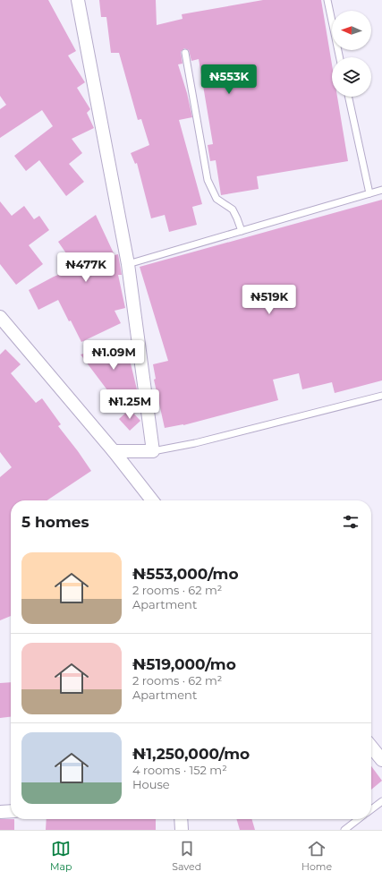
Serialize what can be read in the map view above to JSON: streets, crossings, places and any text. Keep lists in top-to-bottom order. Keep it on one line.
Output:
{"north":"left","page":{"price":["₦553K","₦477K","₦519K","₦1.09M","₦1.25M"],"heading":"5 homes","list":[{"name":"₦553,000/mo","note":"2 rooms · 62 m² · Apartment"},{"name":"₦519,000/mo","note":"2 rooms · 62 m² · Apartment"},{"name":"₦1,250,000/mo","note":"4 rooms · 152 m² · House"}],"tabs":["Map","Saved","Home"]}}
